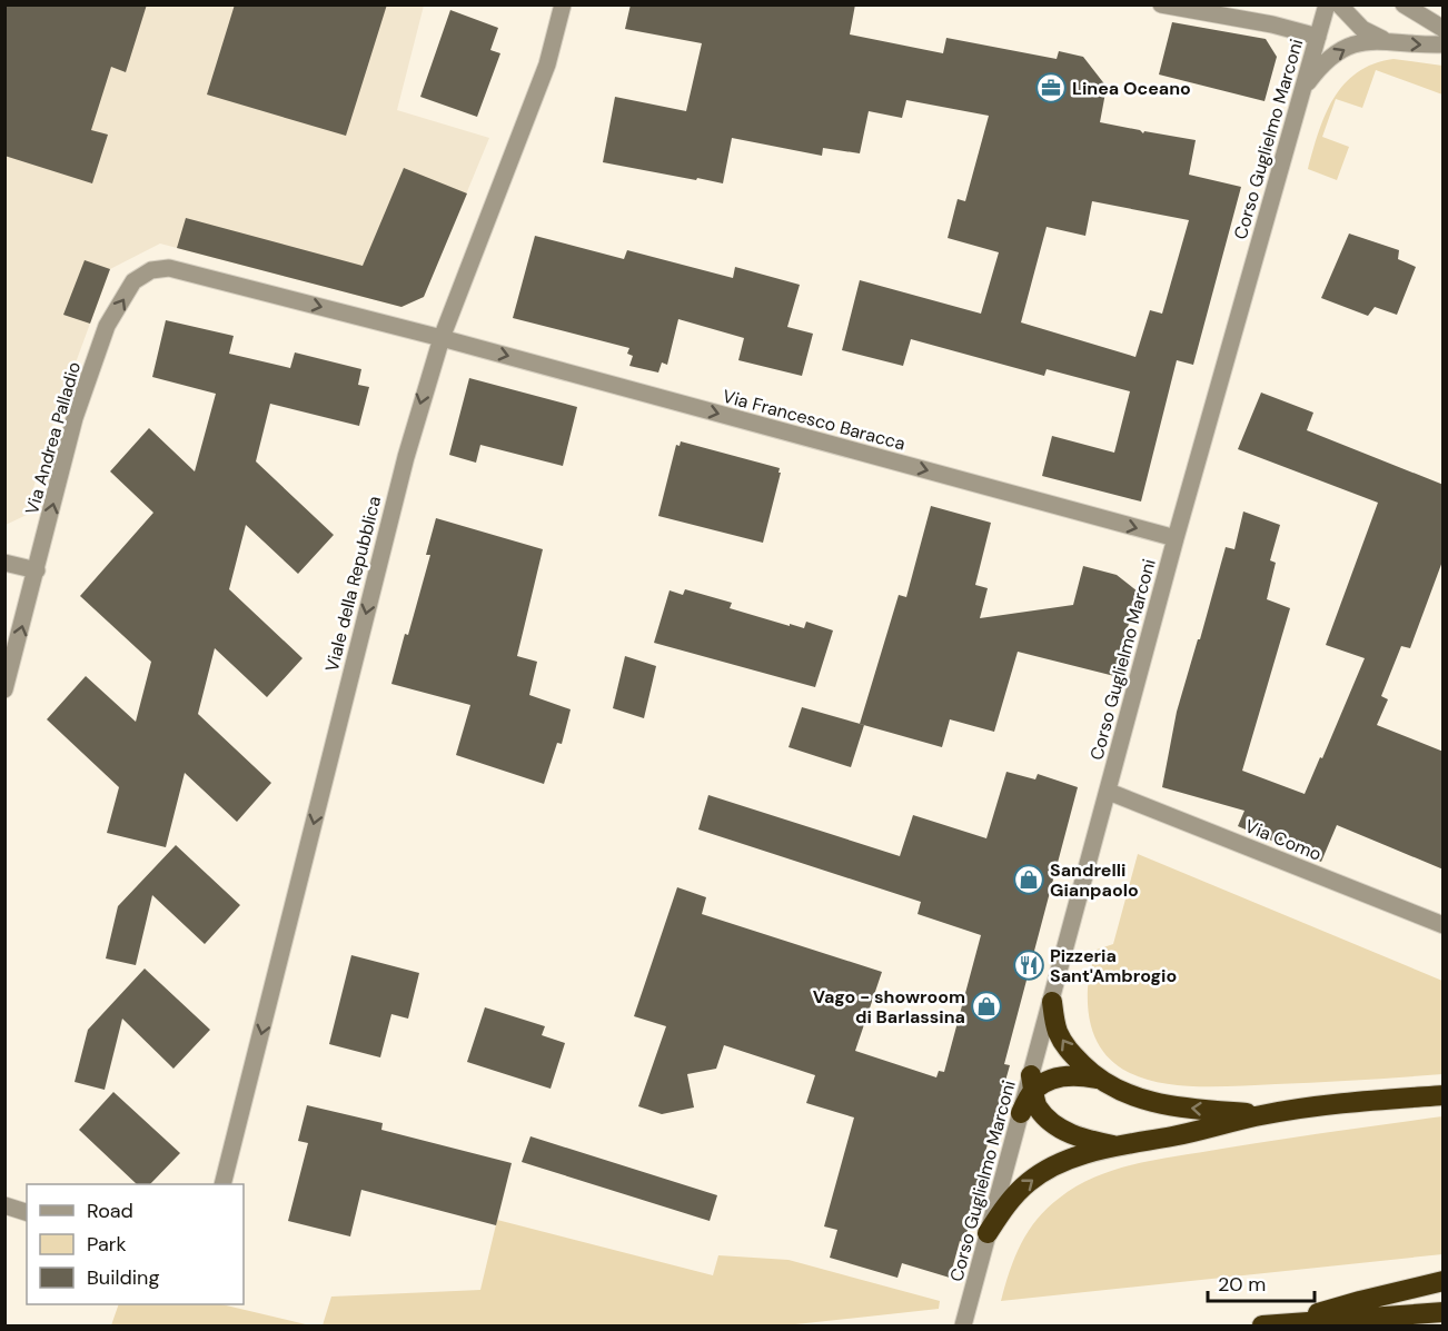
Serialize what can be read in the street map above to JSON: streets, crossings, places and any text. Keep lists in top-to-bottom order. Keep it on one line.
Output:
{"streets":{"street":["Corso Guglielmo Marconi","Via Francesco Baracca","Via Andrea Palladio","Viale della Repubblica","Via Como"]},"crossings":[["Corso Guglielmo Marconi","Via Francesco Baracca"],["Corso Guglielmo Marconi","Via Como"],["Via Francesco Baracca","Via Andrea Palladio"],["Via Francesco Baracca","Viale della Repubblica"],["Via Andrea Palladio","Viale della Repubblica"]],"one_way":["Via Francesco Baracca","Viale della Repubblica"],"places":{"office":["Linea Oceano"],"shop":["Sandrelli Gianpaolo","Vago - showroom di Barlassina"],"restaurant":["Pizzeria Sant'Ambrogio"]},"legend":["Road","Park","Building"],"scale_bar":"20 m"}
